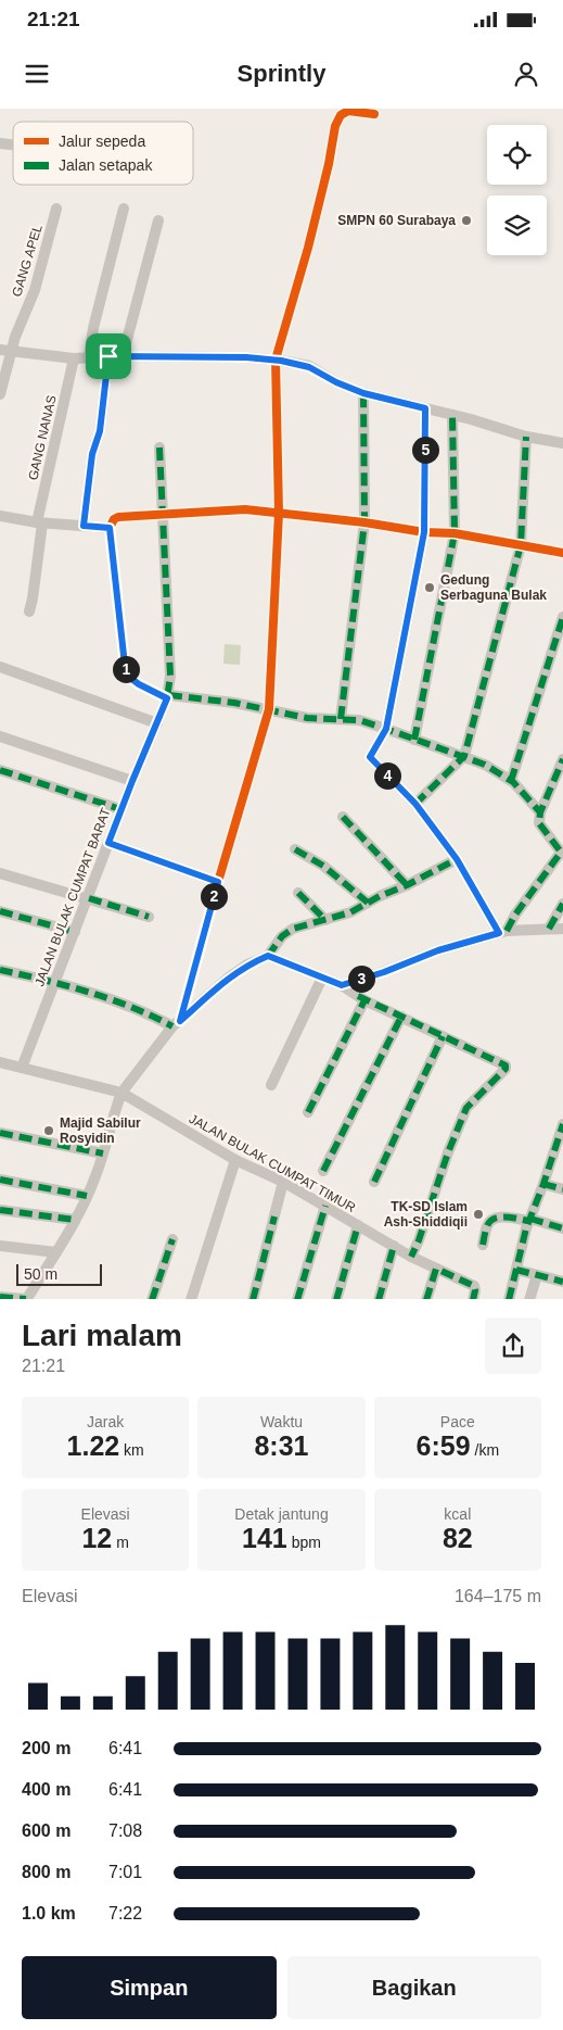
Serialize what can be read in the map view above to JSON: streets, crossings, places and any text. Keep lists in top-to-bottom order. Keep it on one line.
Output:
{"streets":{"street":["GANG APEL","GANG NANAS","JALAN BULAK CUMPAT BARAT","JALAN BULAK CUMPAT TIMUR"]},"crossings":[["JALAN BULAK CUMPAT BARAT","JALAN BULAK CUMPAT TIMUR"]],"places":["SMPN 60 Surabaya","Gedung Serbaguna Bulak","Majid Sabilur Rosyidin","TK-SD Islam Ash-Shiddiqii"],"legend":["Jalur sepeda","Jalan setapak"],"scale_bar":"50 m","page":{"status":"21:21","header":"Sprintly","pins":["5","1","4","2","3"],"scale":"50 m","heading":["Lari malam","21:21"],"stats":[["Jarak","1.22 km"],["Waktu","8:31"],["Pace","6:59 /km"],["Elevasi","12 m"],["Detak jantung","141 bpm"],["kcal","82"]],"chart":["Elevasi","164–175 m"],"list":[{"name":"200 m","note":"6:41"},{"name":"400 m","note":"6:41"},{"name":"600 m","note":"7:08"},{"name":"800 m","note":"7:01"},{"name":"1.0 km","note":"7:22"}],"buttons":["Simpan","Bagikan"]}}
